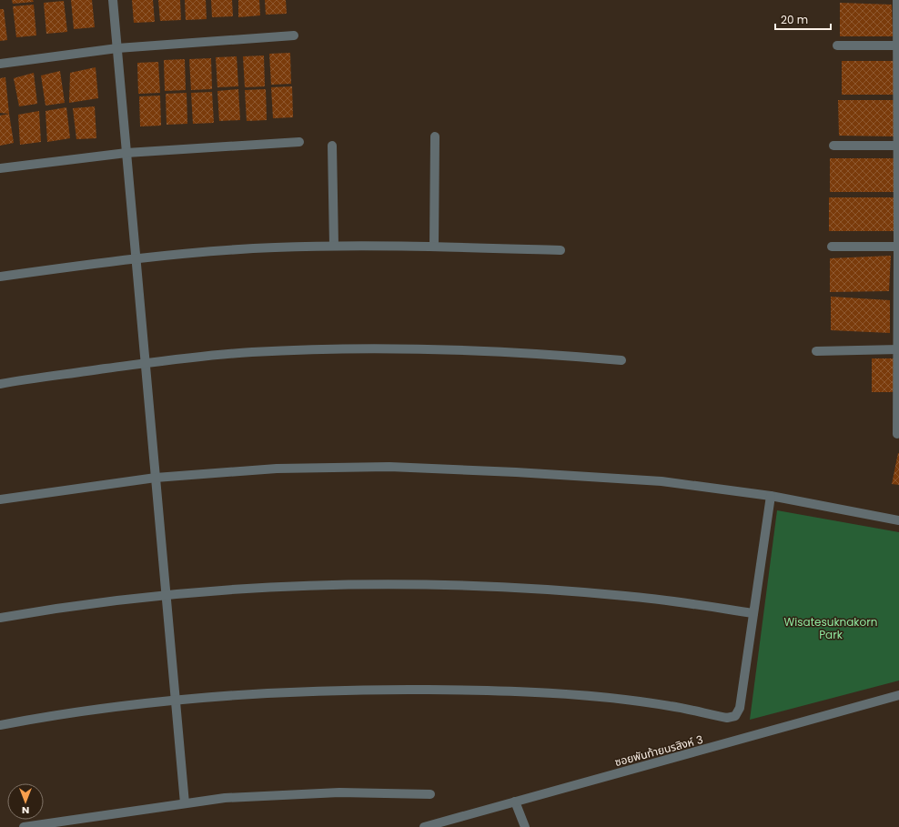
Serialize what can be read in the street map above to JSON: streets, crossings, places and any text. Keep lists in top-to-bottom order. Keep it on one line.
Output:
{"streets":{"street":["ซอยพันท้ายนรสิงห์ 3"]},"parks":["Wisatesuknakorn Park"],"scale_bar":"20 m","north":"bottom"}
